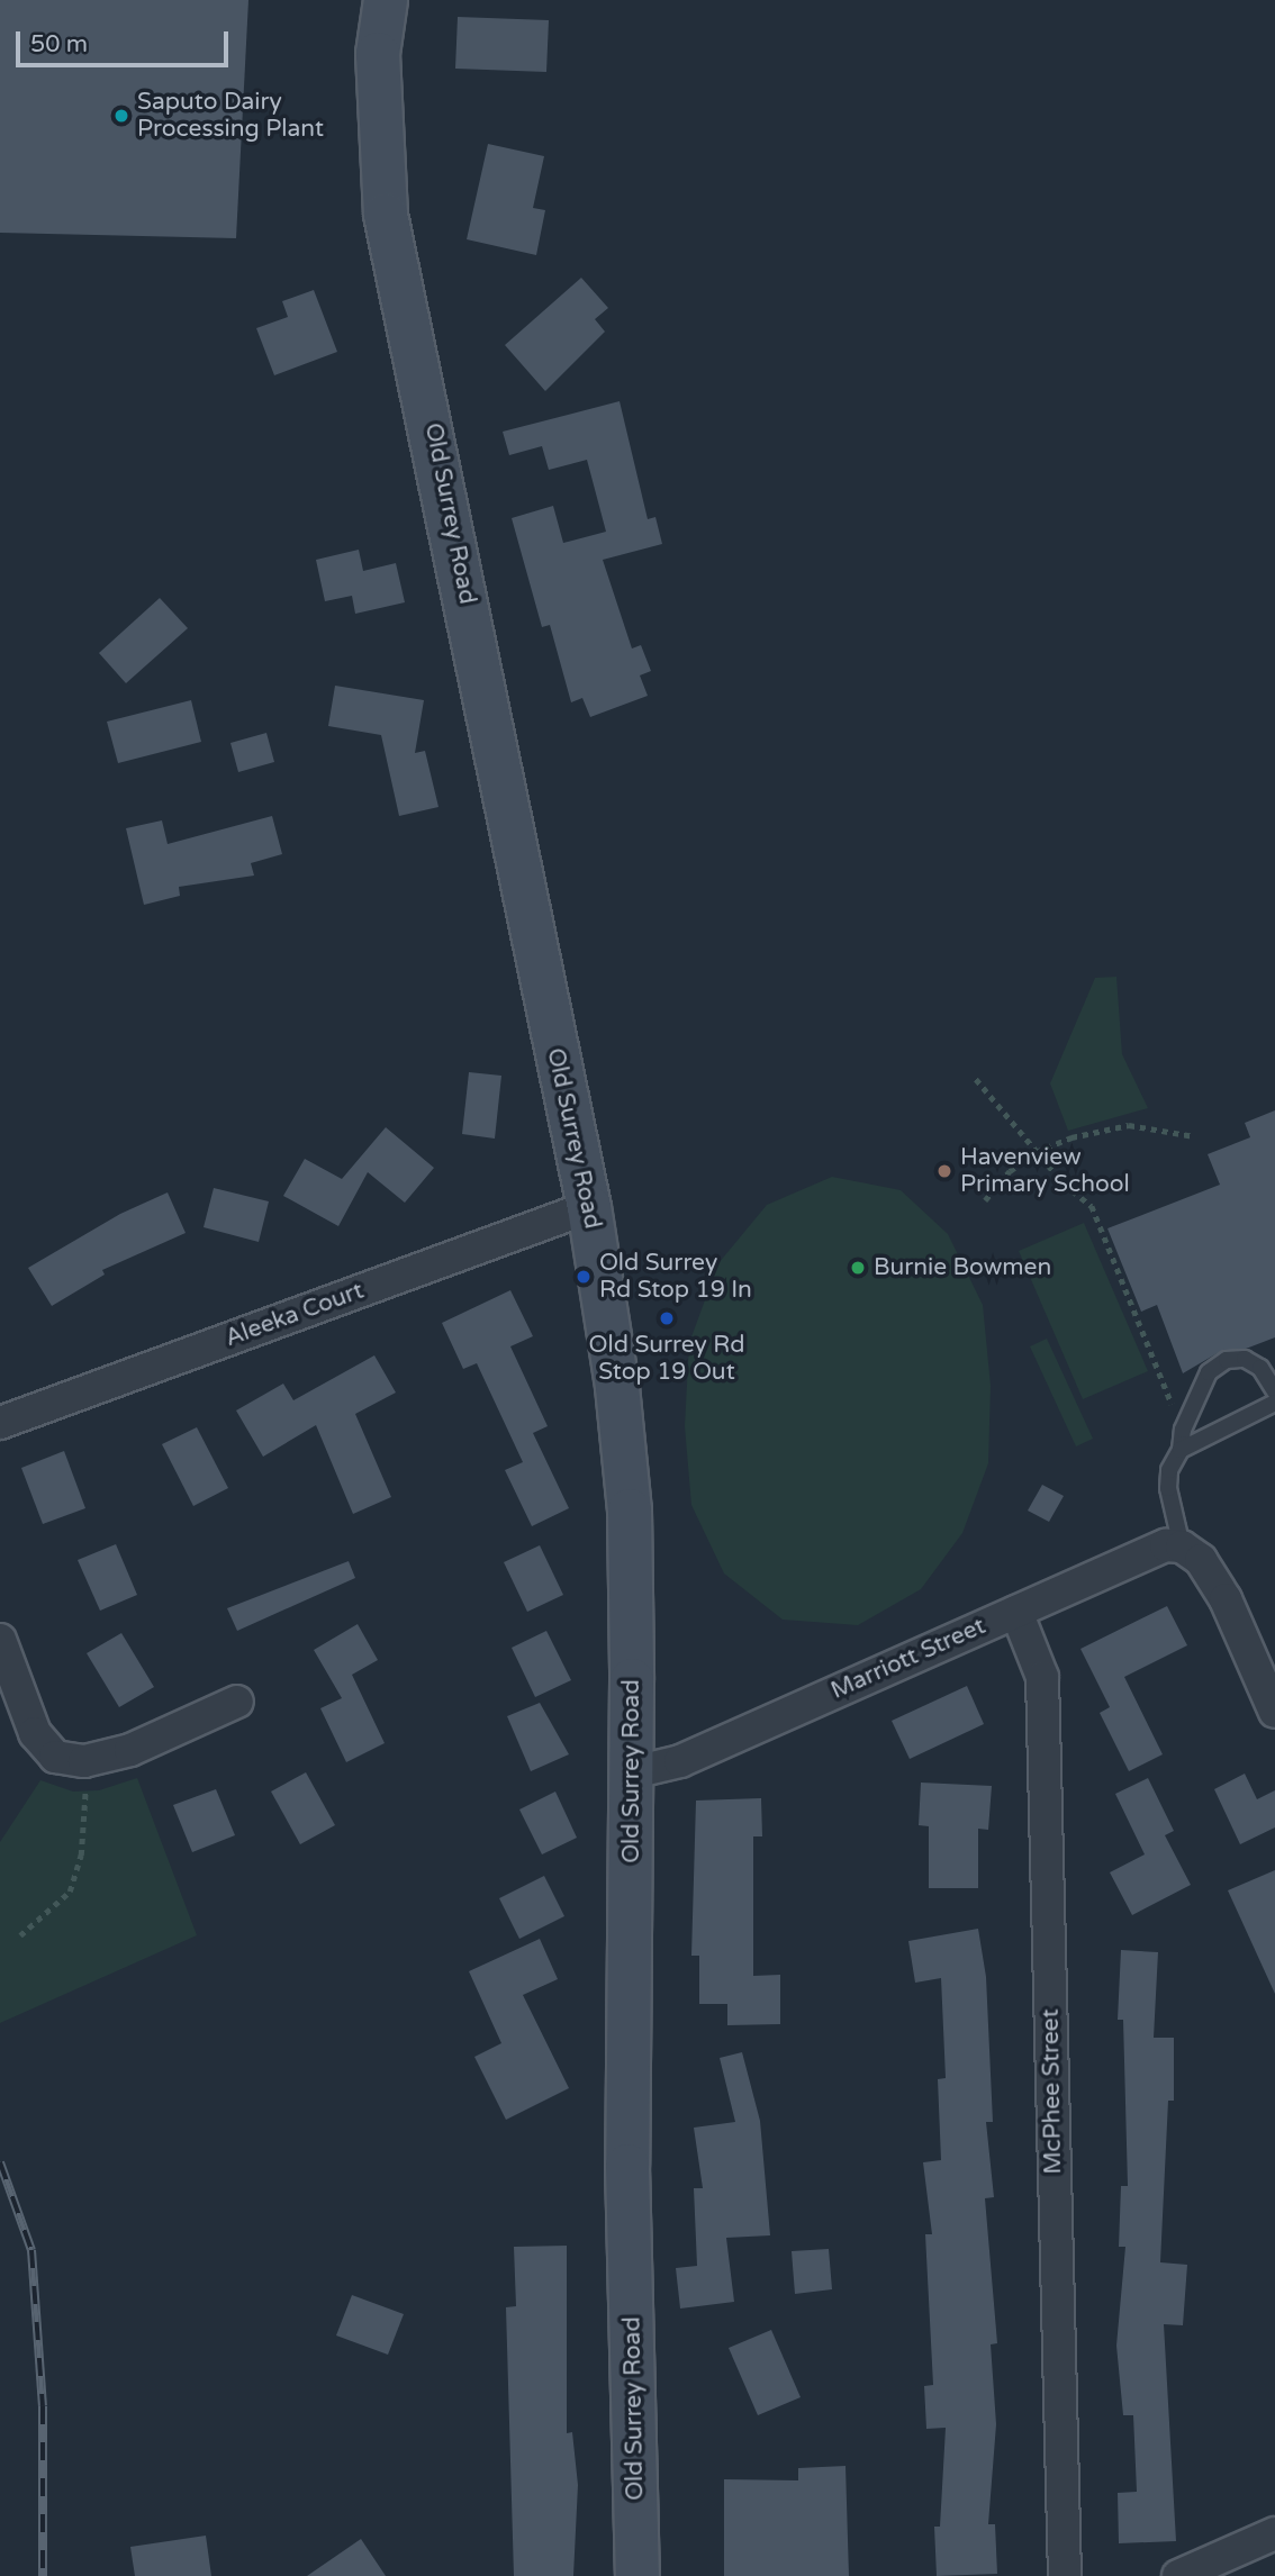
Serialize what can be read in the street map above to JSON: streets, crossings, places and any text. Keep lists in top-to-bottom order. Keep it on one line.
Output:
{"streets":{"main road":["Old Surrey Road"],"street":["Aleeka Court","Marriott Street","McPhee Street"]},"crossings":[["Old Surrey Road","Aleeka Court"],["Old Surrey Road","Marriott Street"],["Marriott Street","McPhee Street"]],"places":["Saputo Dairy Processing Plant","Havenview Primary School","Burnie Bowmen","Old Surrey Rd Stop 19 In","Old Surrey Rd Stop 19 Out"],"scale_bar":"50 m"}
